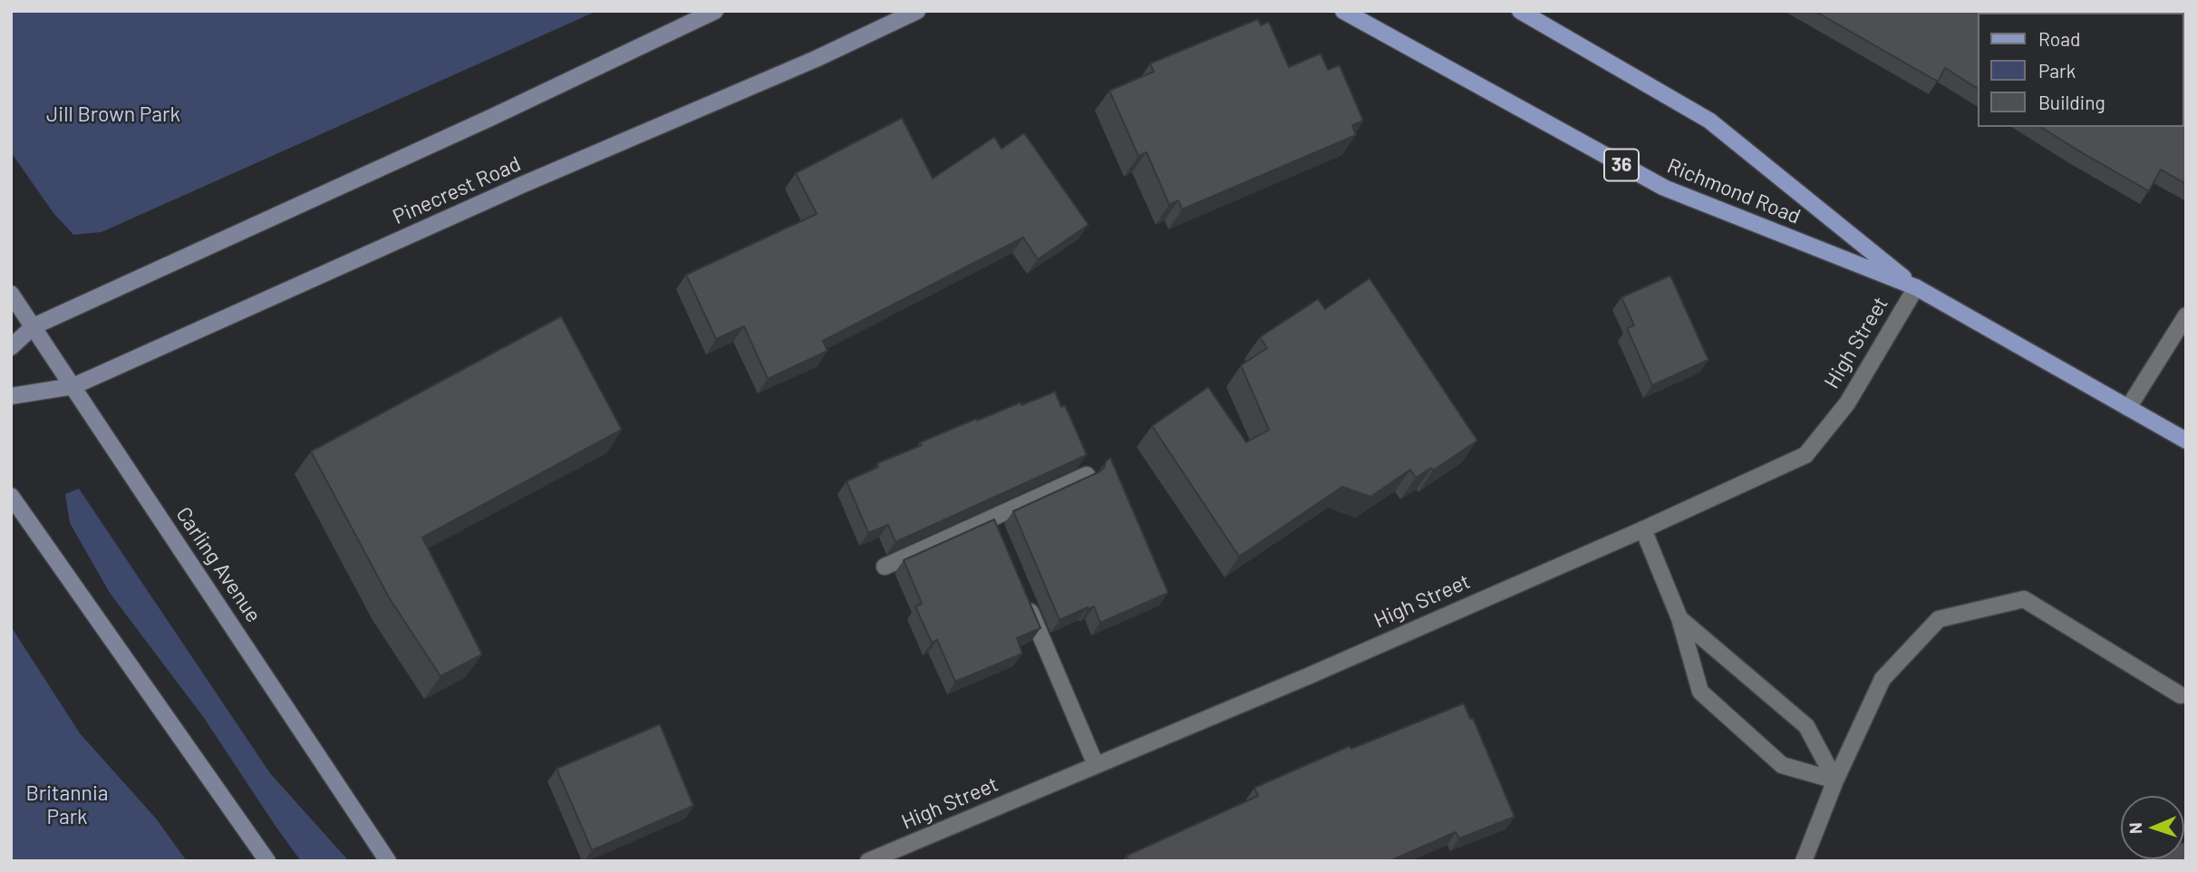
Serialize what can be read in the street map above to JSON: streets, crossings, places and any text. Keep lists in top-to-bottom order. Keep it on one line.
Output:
{"streets":{"main road":["36","Pinecrest Road","Richmond Road","Carling Avenue"],"street":["High Street"]},"crossings":[["Pinecrest Road","Carling Avenue"],["Richmond Road","High Street"]],"parks":["Jill Brown Park","Britannia Park"],"legend":["Road","Park","Building"],"north":"left"}
